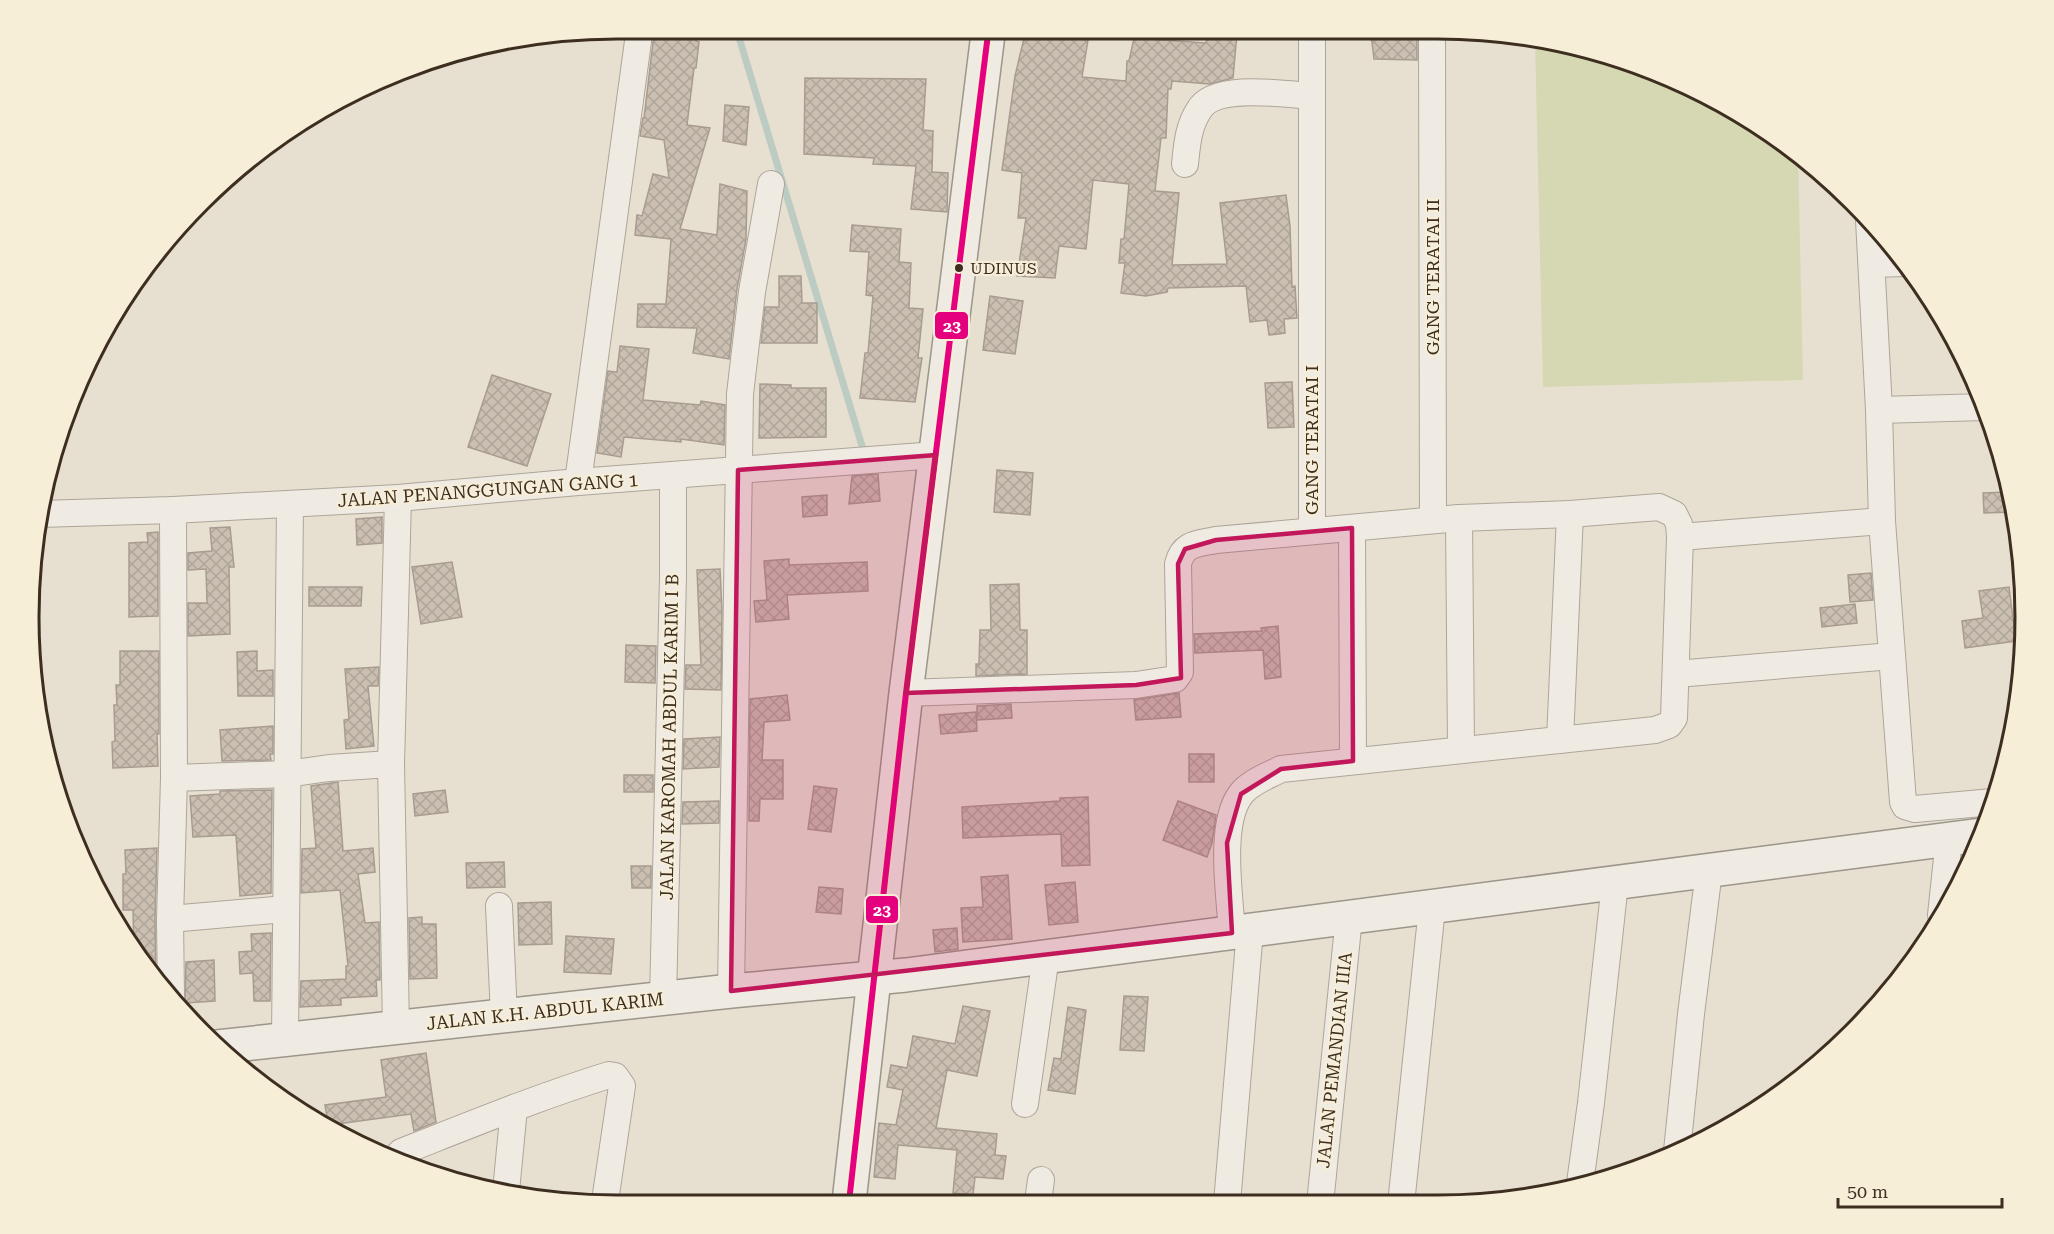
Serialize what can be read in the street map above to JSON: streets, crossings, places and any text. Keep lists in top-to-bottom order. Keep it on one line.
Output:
{"streets":{"street":["GANG TERATAI II","GANG TERATAI I","JALAN PENANGGUNGAN GANG 1","JALAN KAROMAH ABDUL KARIM I B","JALAN K.H. ABDUL KARIM","JALAN PEMANDIAN IIIA"]},"crossings":[["JALAN PENANGGUNGAN GANG 1","JALAN KAROMAH ABDUL KARIM I B"],["JALAN KAROMAH ABDUL KARIM I B","JALAN K.H. ABDUL KARIM"],["JALAN K.H. ABDUL KARIM","JALAN PEMANDIAN IIIA"]],"places":["UDINUS"],"lines":["transit line 23"],"scale_bar":"50 m"}
